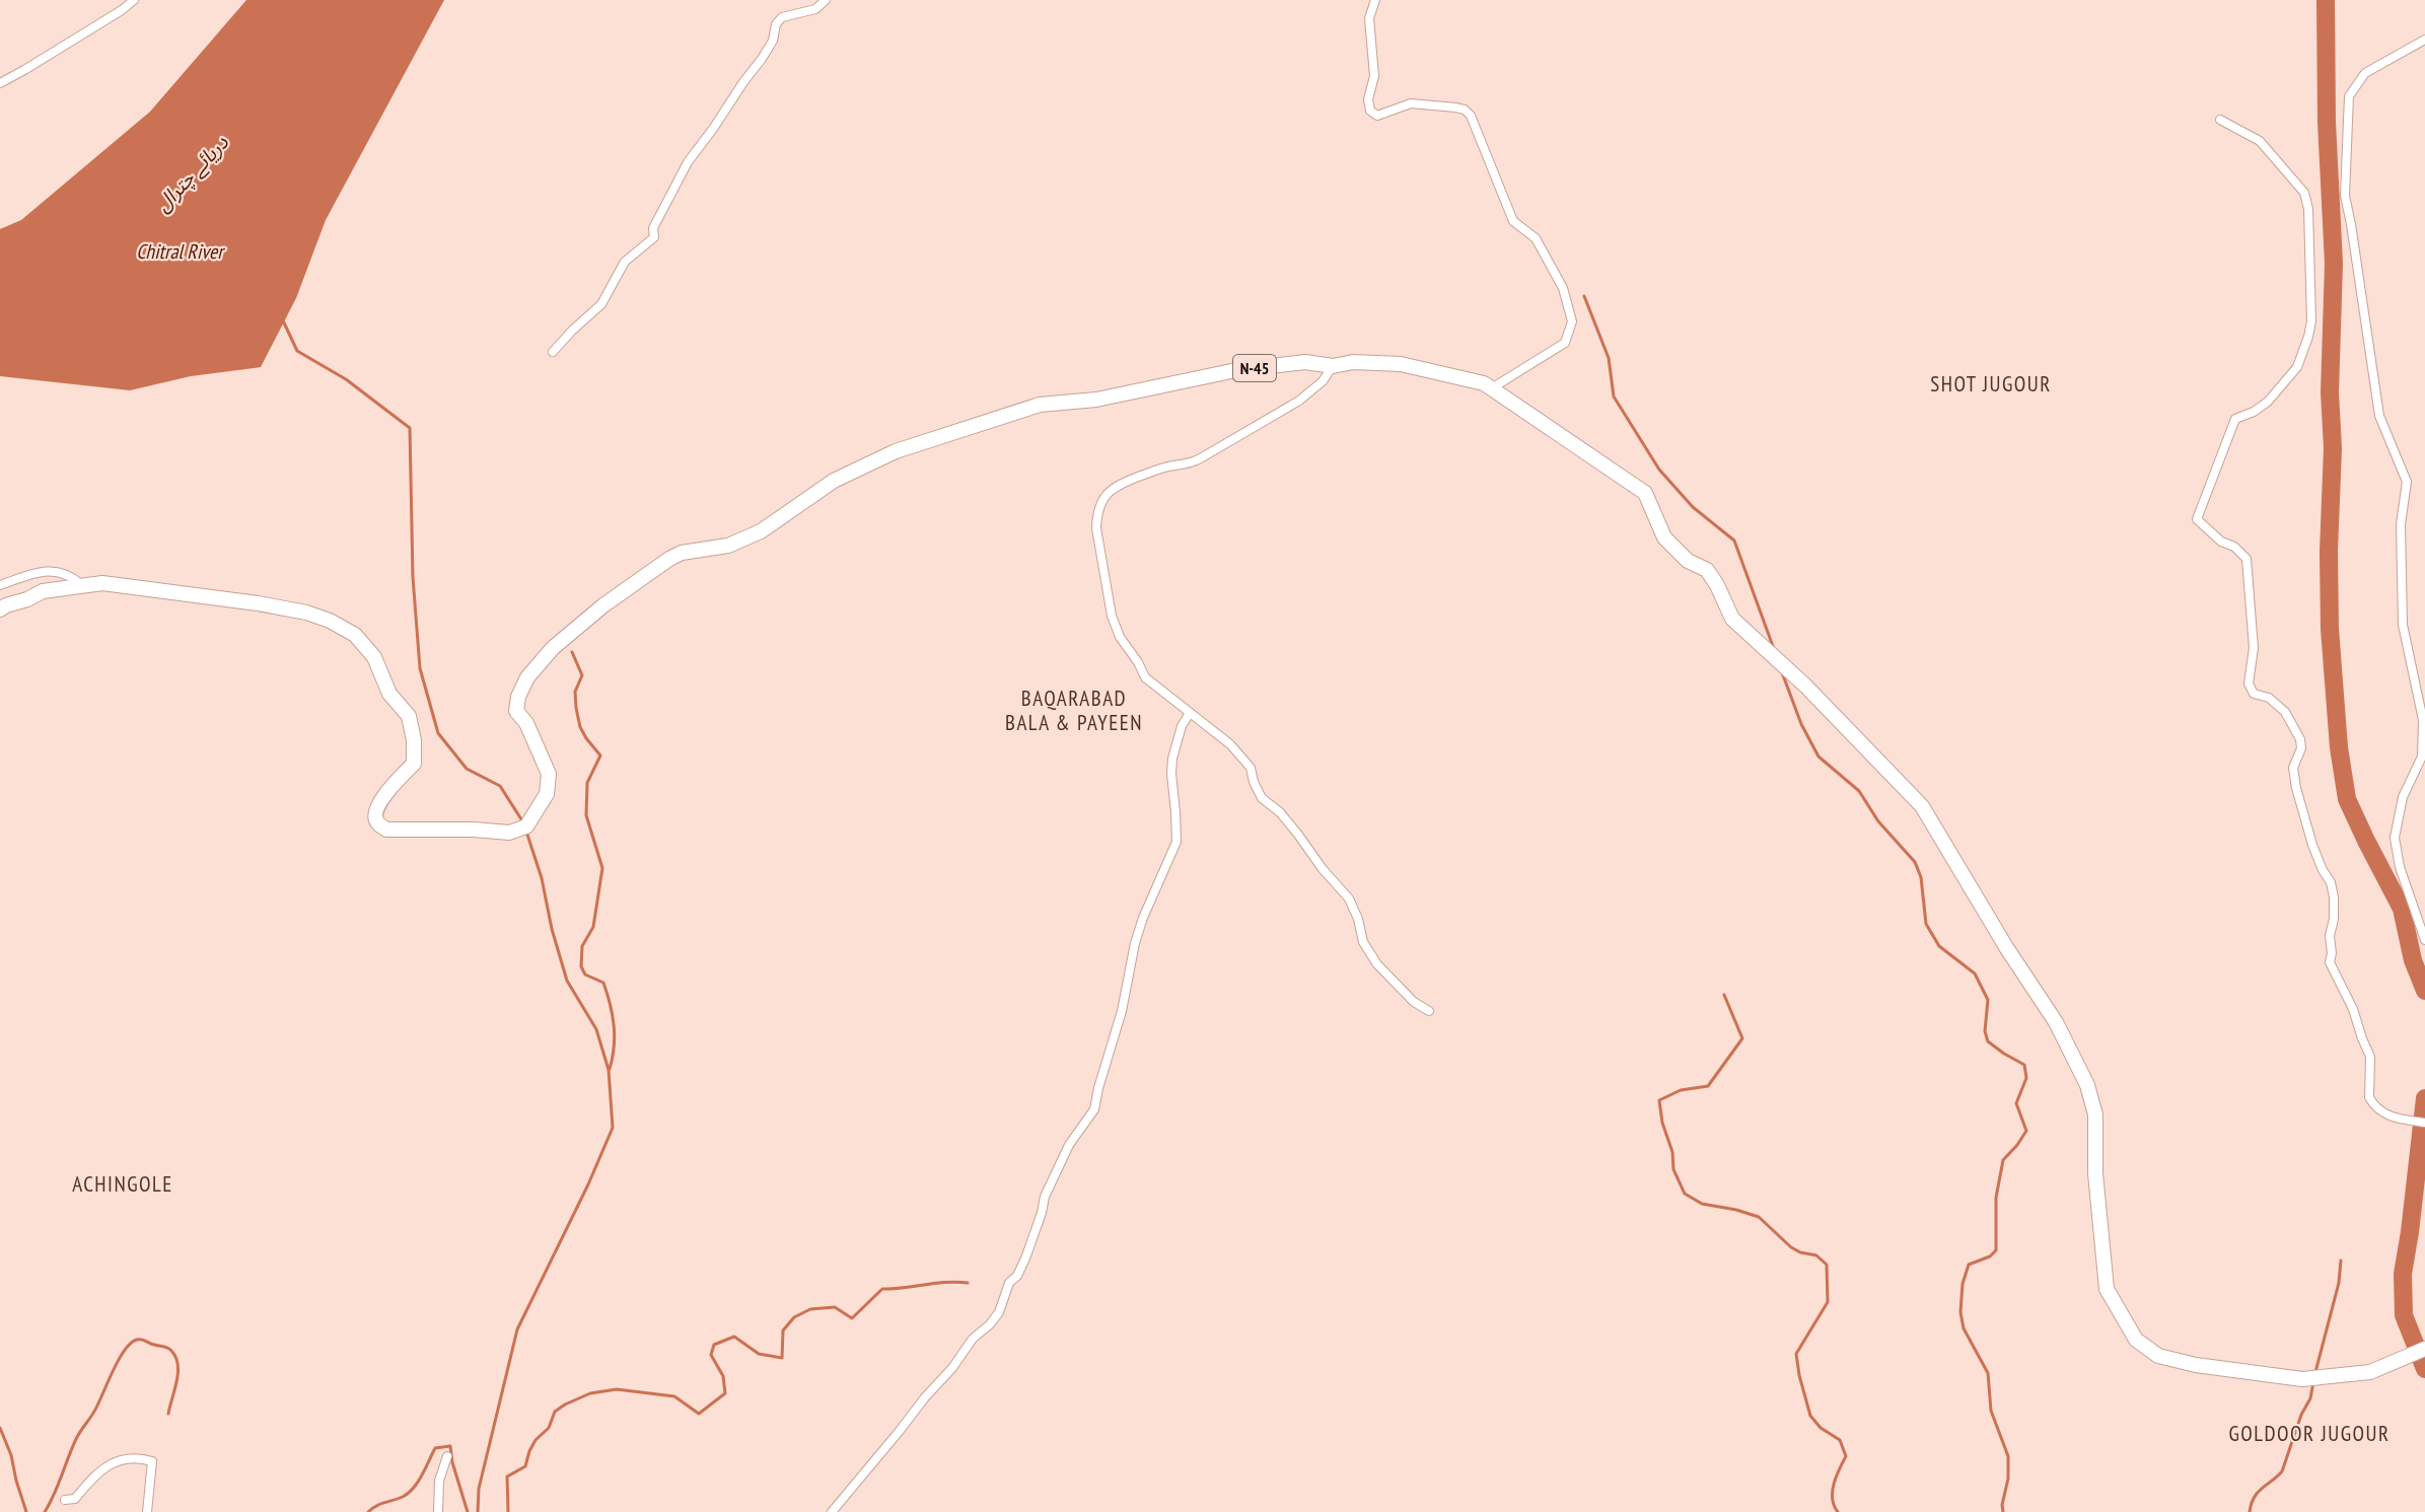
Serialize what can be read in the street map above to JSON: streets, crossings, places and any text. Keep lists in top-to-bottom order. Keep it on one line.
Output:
{"streets":{"highway":["N-45"]},"districts":["SHOT JUGOUR","BAQARABAD BALA & PAYEEN","ACHINGOLE","GOLDOOR JUGOUR"],"water":["دریائے چترال","Chitral River"]}
